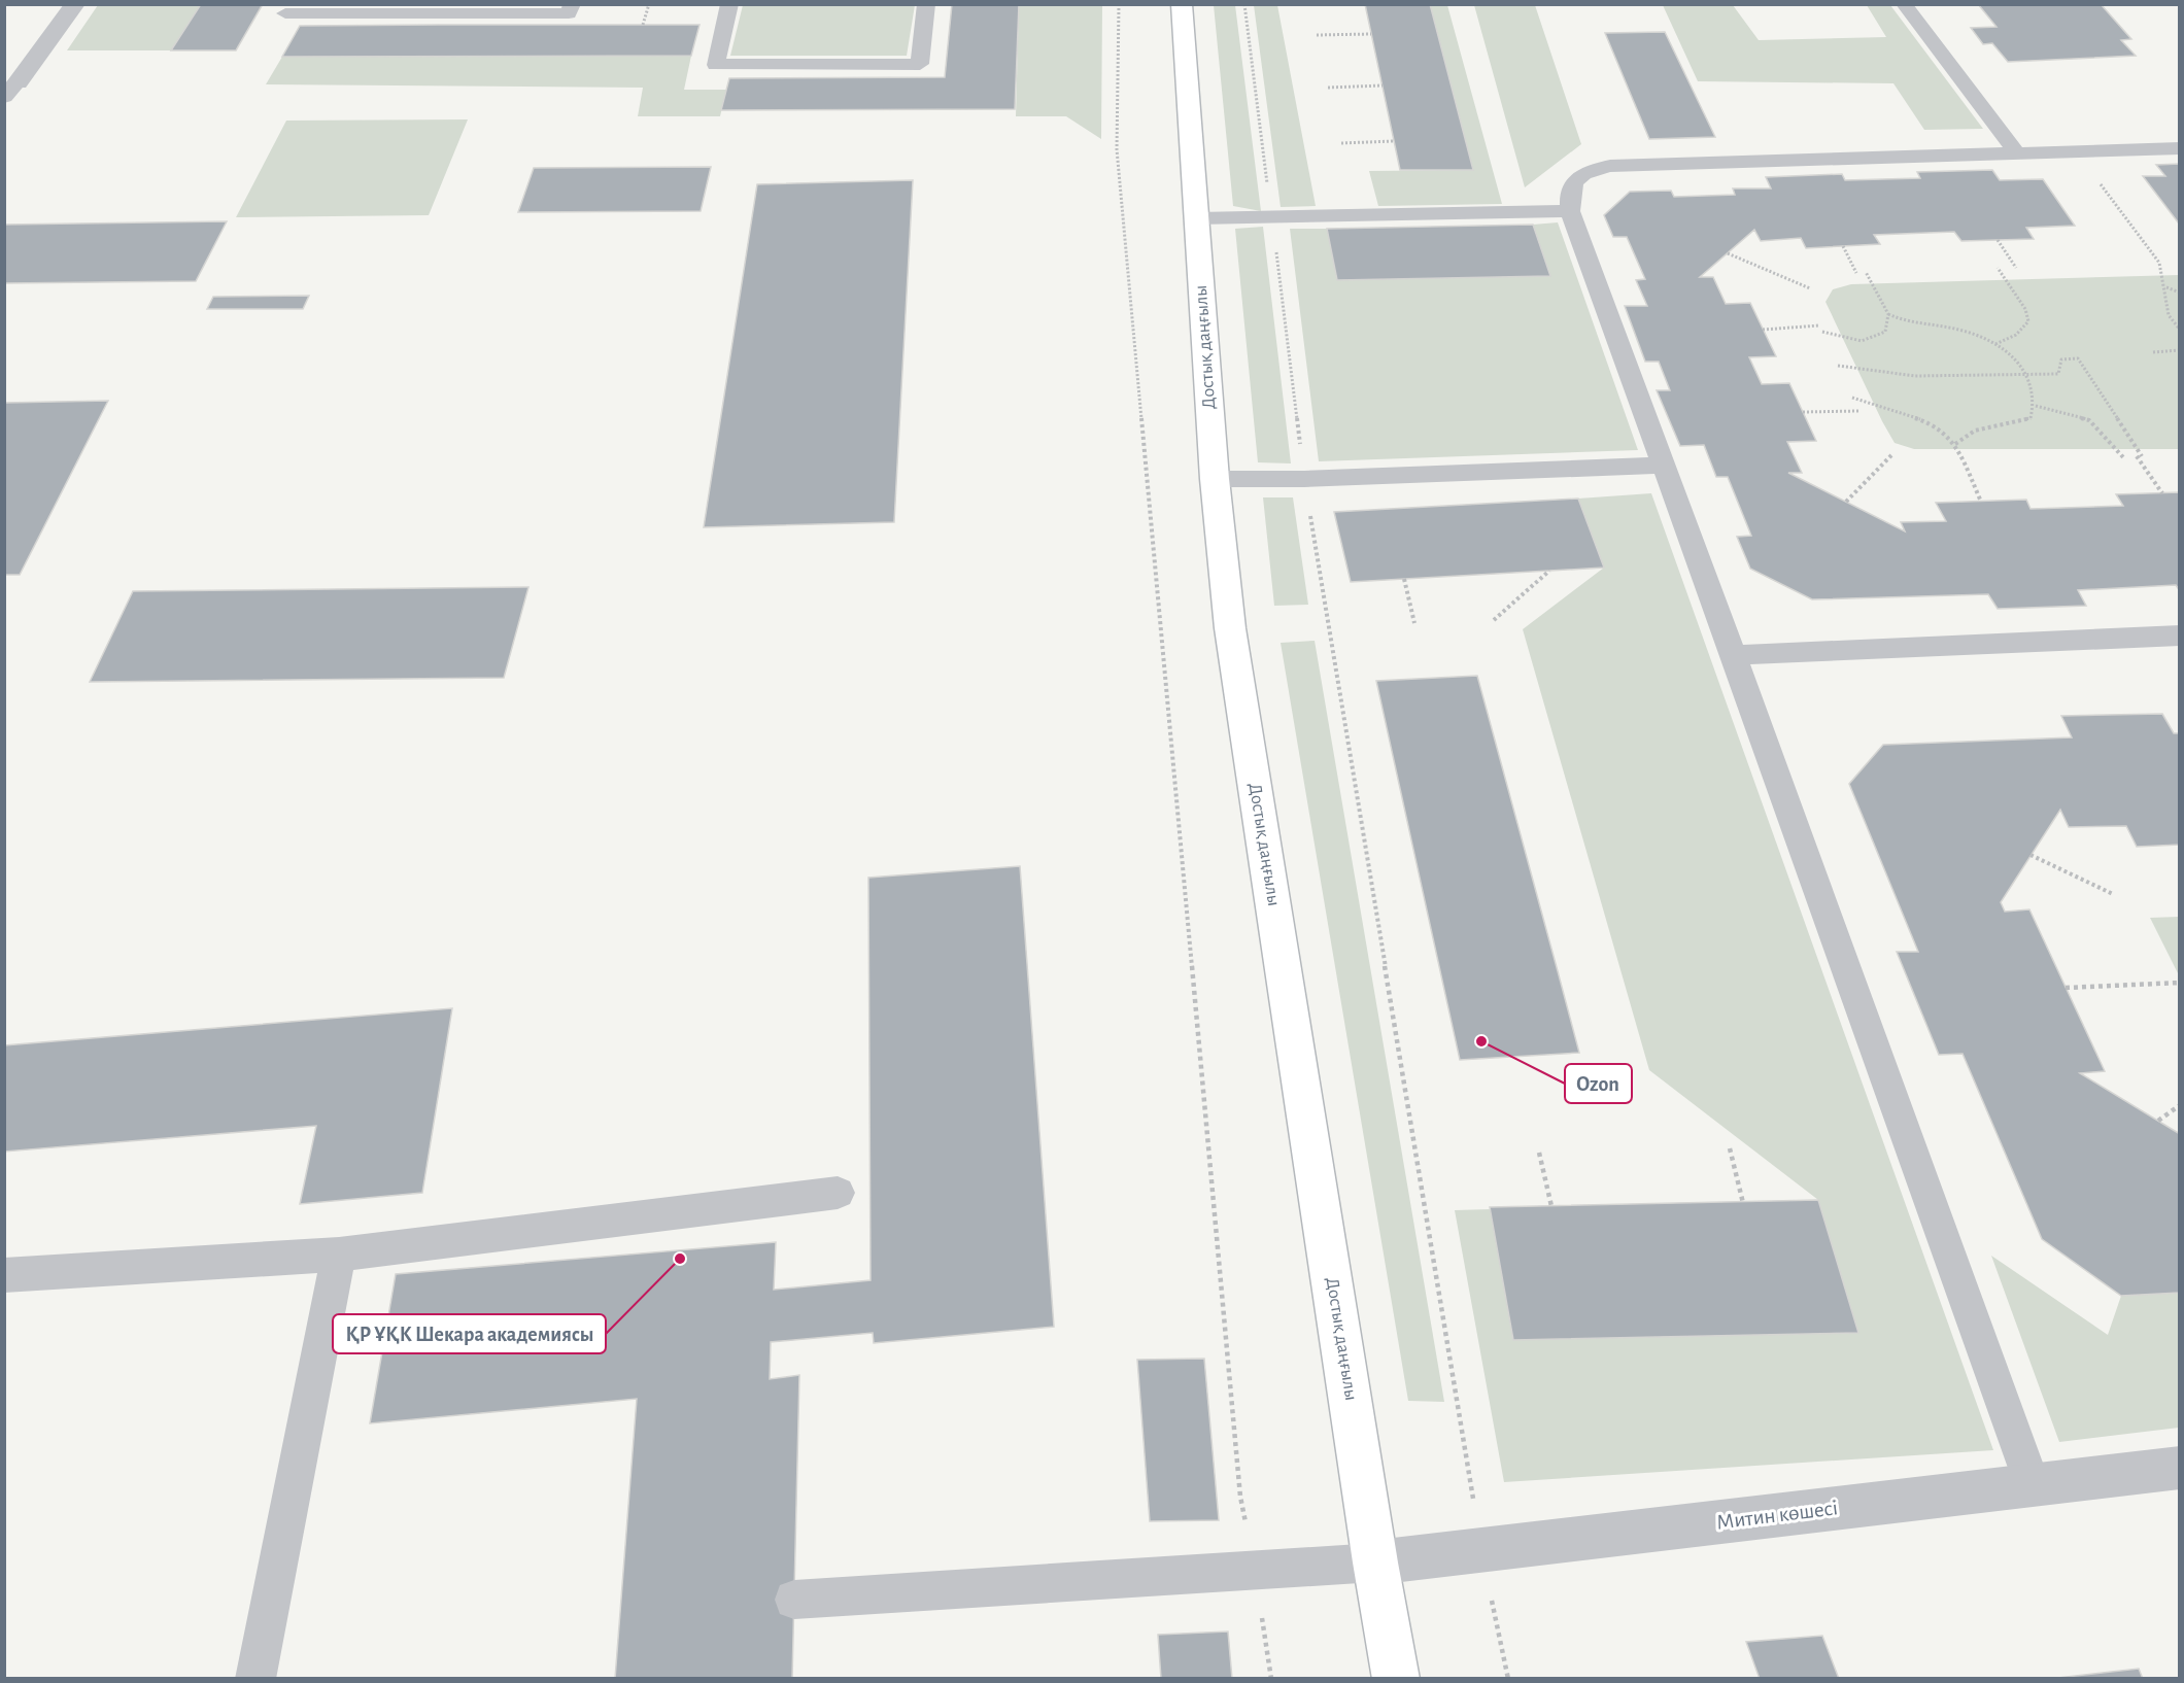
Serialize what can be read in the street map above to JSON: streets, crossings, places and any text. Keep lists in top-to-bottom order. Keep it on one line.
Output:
{"streets":{"main road":["Достық даңғылы"],"street":["Митин көшесі"]},"crossings":[["Достық даңғылы","Митин көшесі"]],"places":["Ozon","ҚР ҰҚК Шекара академиясы"]}
